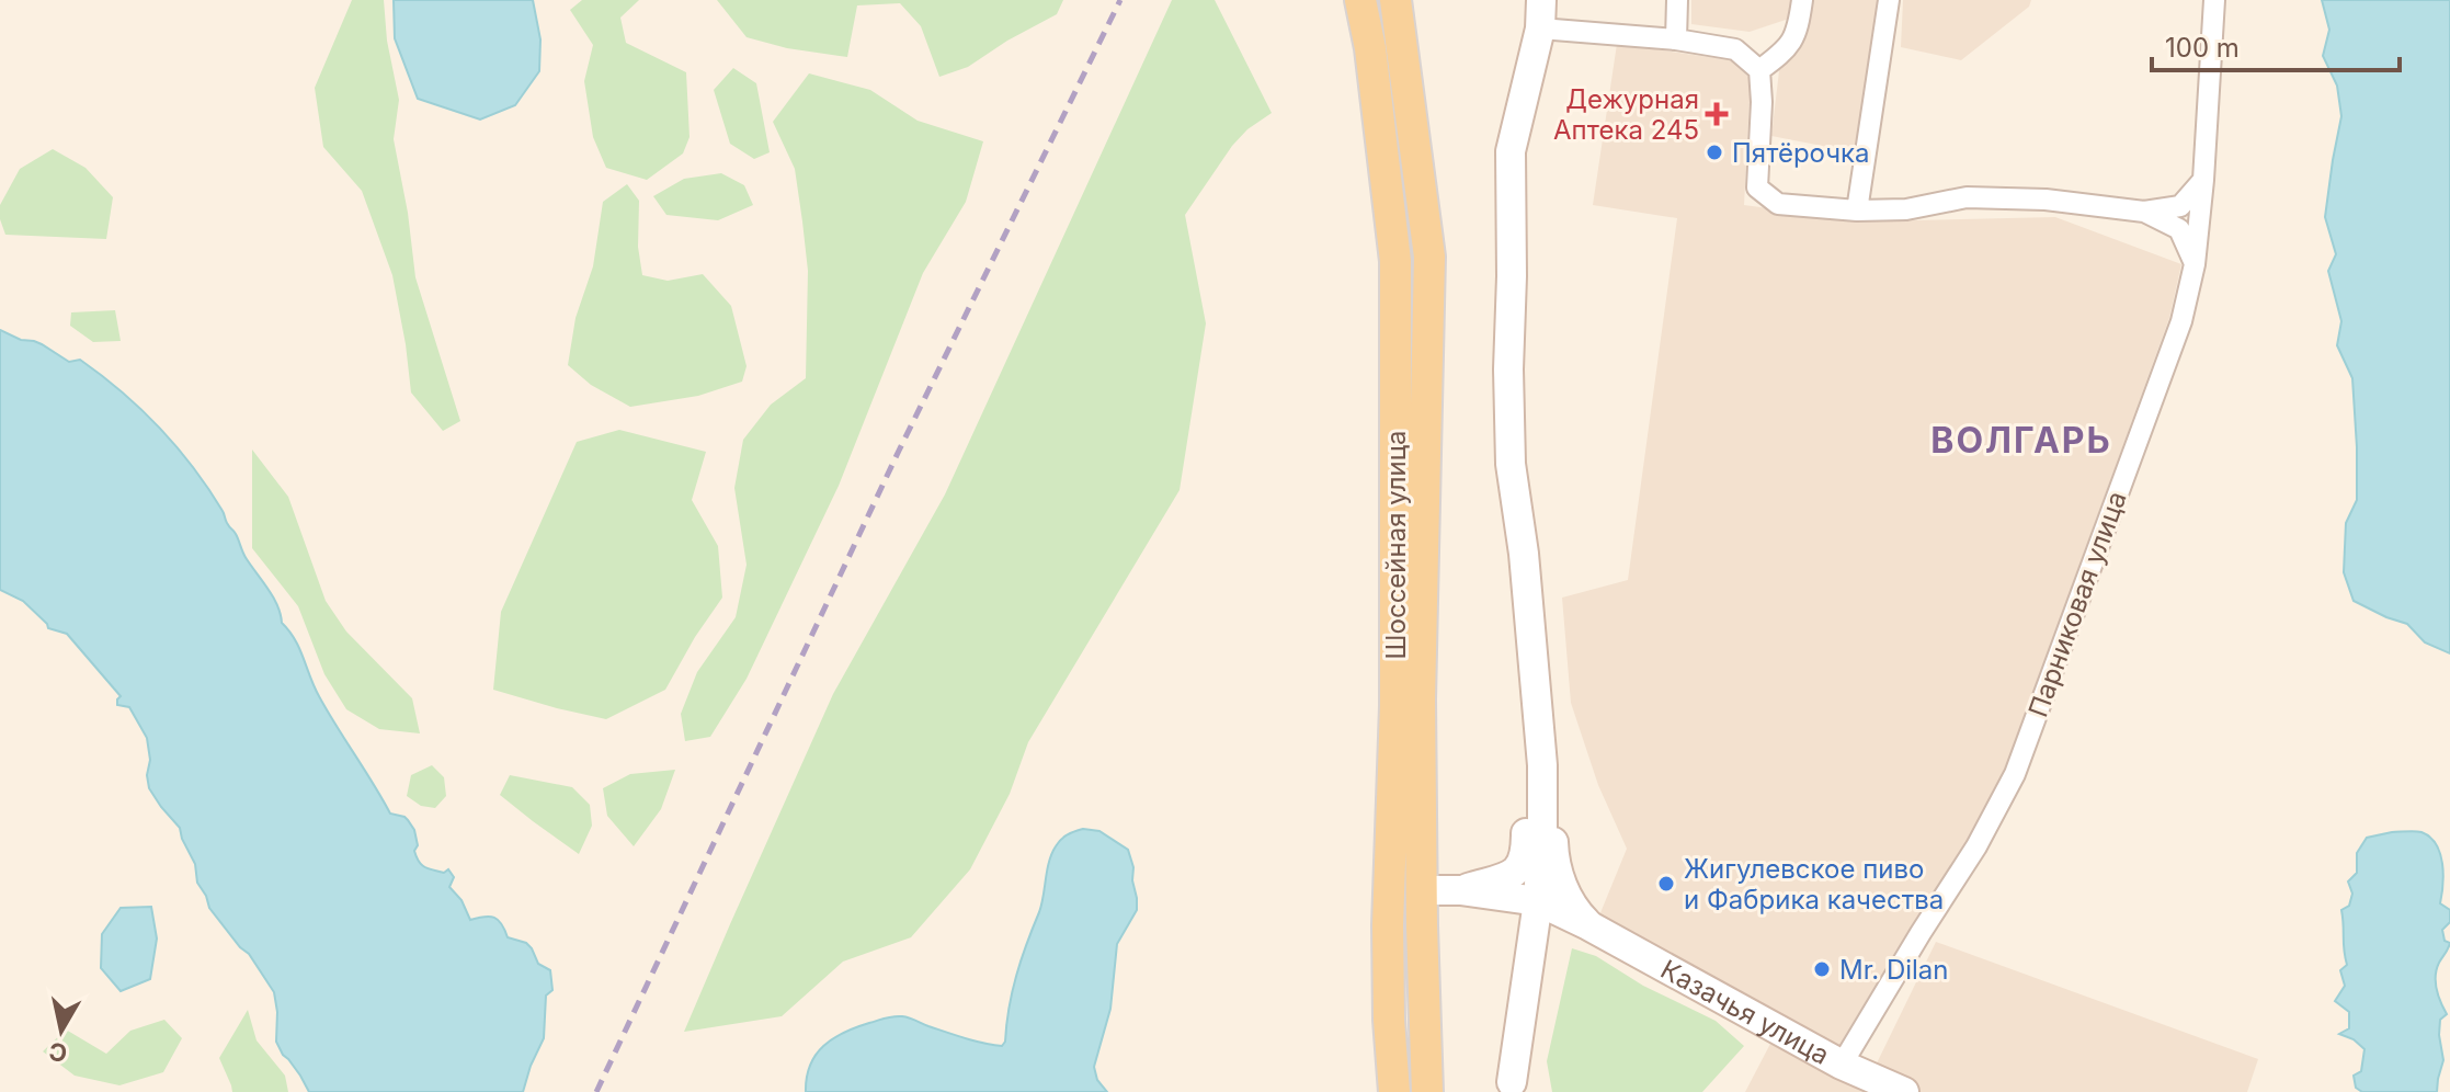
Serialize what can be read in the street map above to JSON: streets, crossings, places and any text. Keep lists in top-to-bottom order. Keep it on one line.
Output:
{"streets":{"main road":["Шоссейная улица","Казачья улица"],"street":["Парниковая улица"]},"crossings":[["Шоссейная улица","Казачья улица"],["Парниковая улица","Казачья улица"]],"districts":["ВОЛГАРЬ"],"places":{"health":["Дежурная Аптека 245"],"other":["Пятёрочка","Жигулевское пиво и Фабрика качества","Mr. Dilan"]},"scale_bar":"100 m","north":"bottom"}
